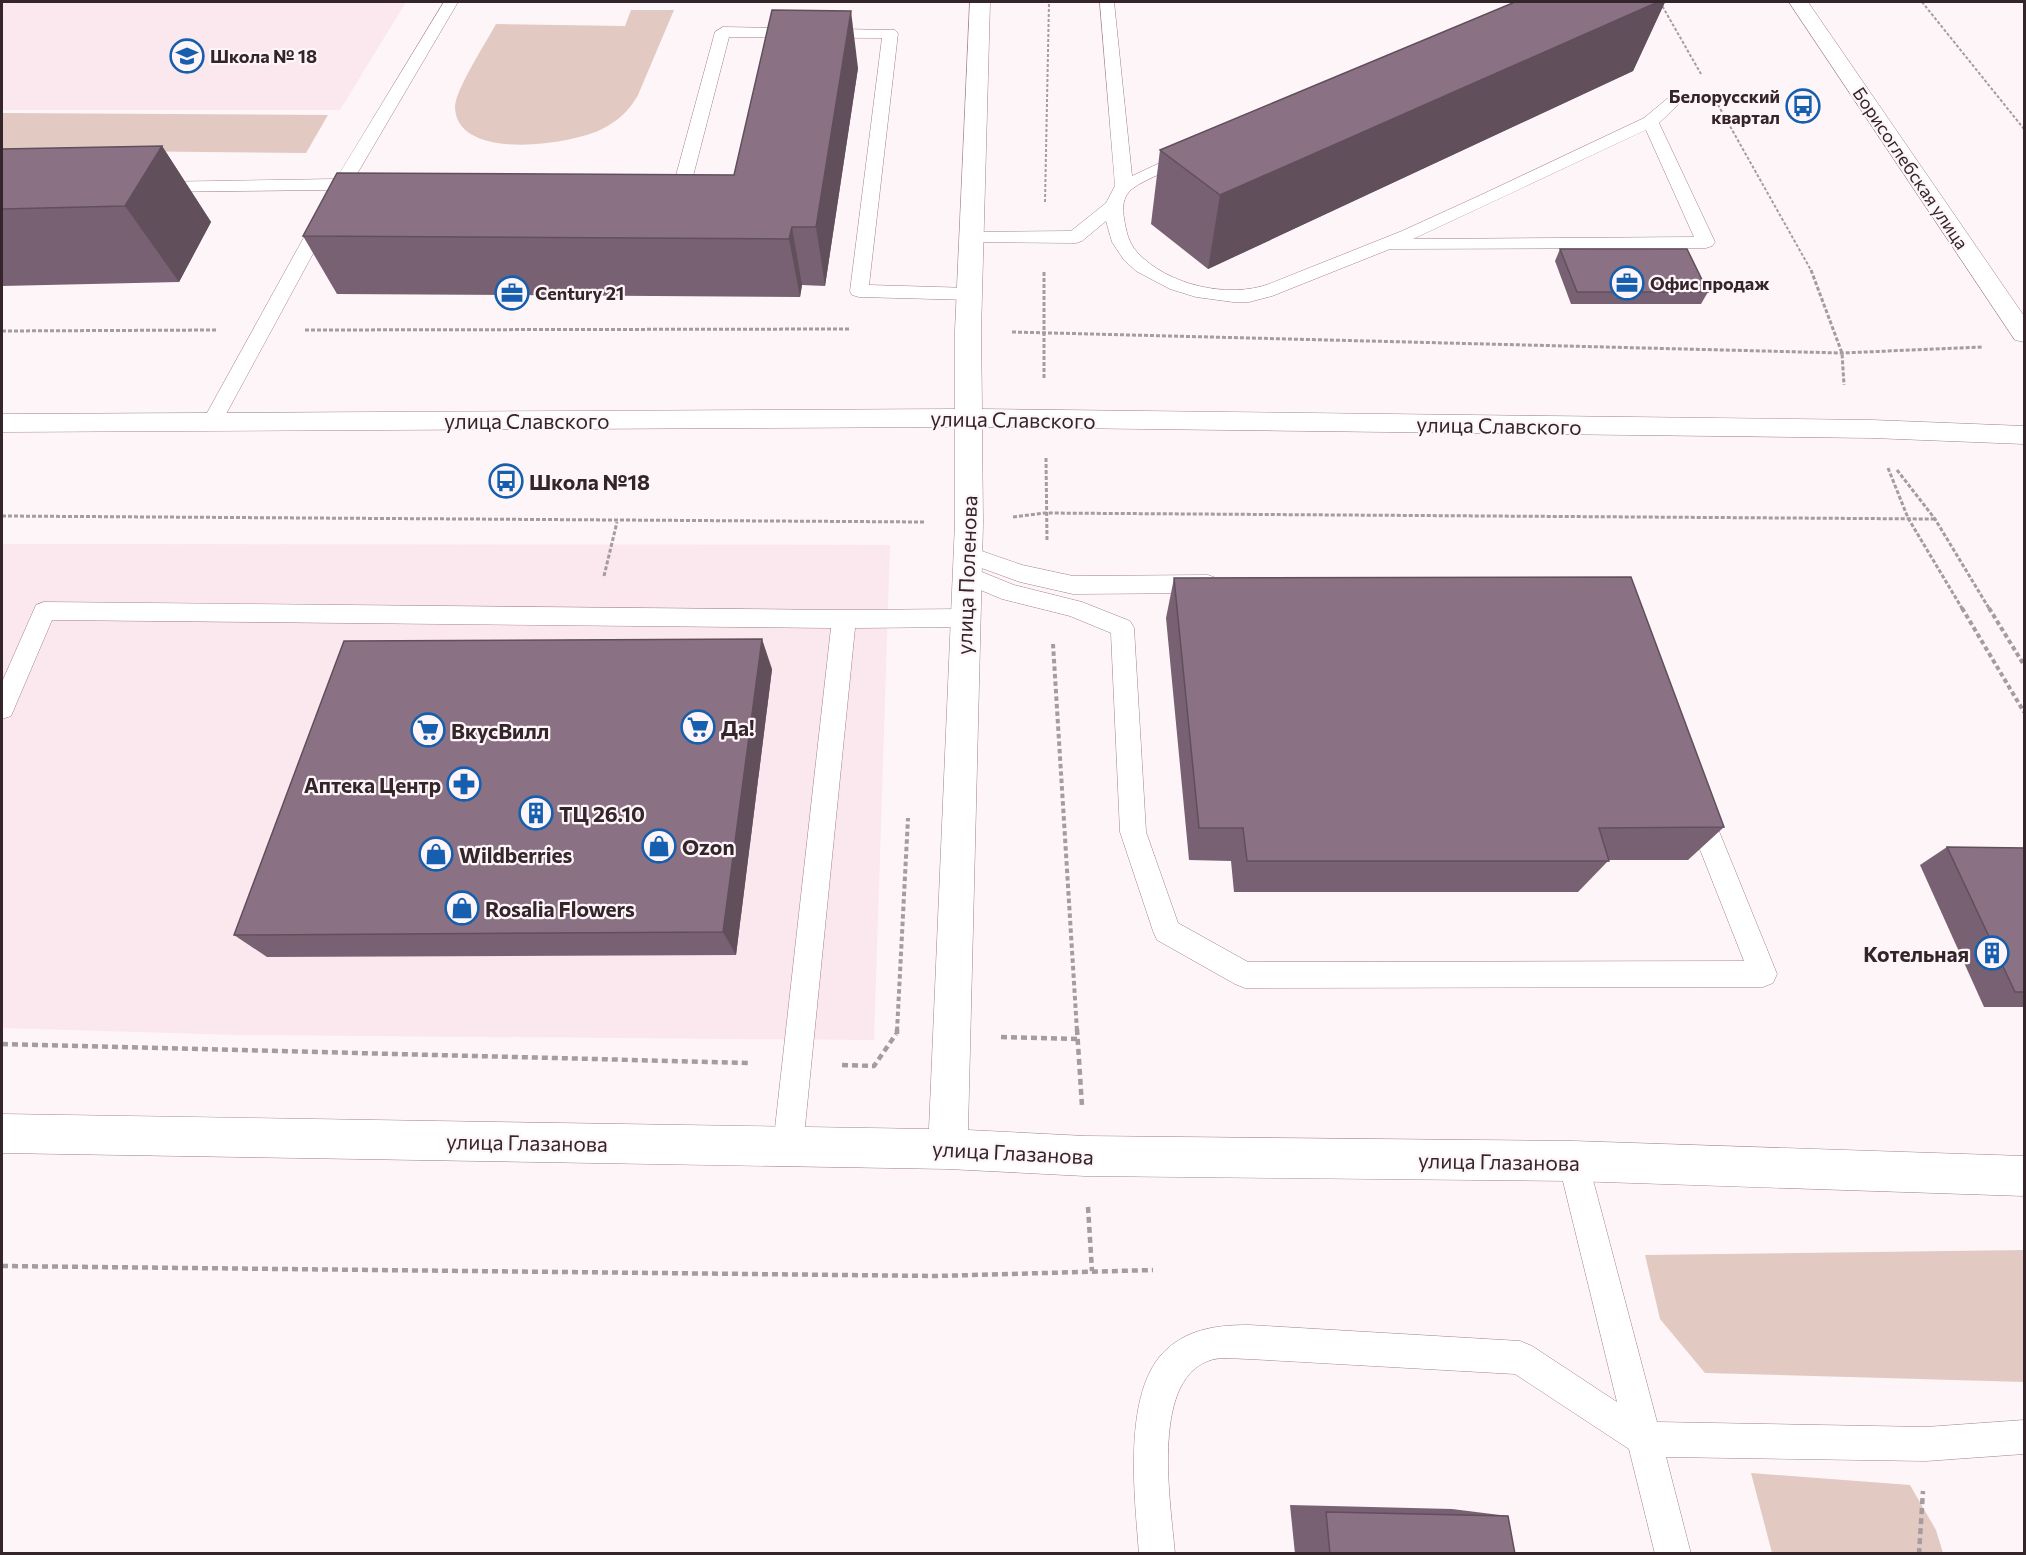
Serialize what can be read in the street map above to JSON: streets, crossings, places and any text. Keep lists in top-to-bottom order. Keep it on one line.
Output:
{"streets":{"street":["Борисоглебская улица","улица Славского","улица Поленова","улица Глазанова"]},"crossings":[["улица Славского","улица Поленова"],["улица Поленова","улица Глазанова"]],"places":{"school or university":["Школа № 18"],"bus stop":["Белорусский квартал","Школа №18"],"office":["Офис продаж","Century 21"],"supermarket":["Да!","ВкусВилл"],"pharmacy":["Аптека Центр"],"building":["ТЦ 26.10","Котельная"],"shop":["Ozon","Wildberries","Rosalia Flowers"]}}
